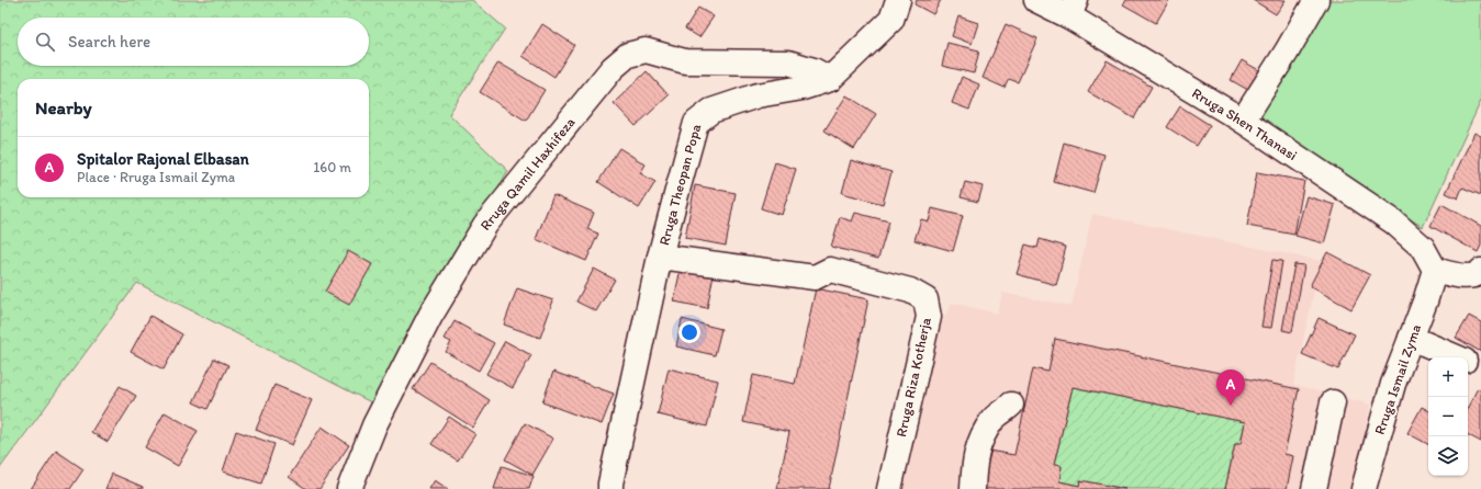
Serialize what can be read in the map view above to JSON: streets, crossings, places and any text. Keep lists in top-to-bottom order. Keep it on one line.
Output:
{"streets":{"street":["Rruga Shen Thanasi","Rruga Qamil Haxhifeza","Rruga Theopan Popa","Rruga Riza Kotherja","Rruga Ismail Zyma"]},"crossings":[["Rruga Shen Thanasi","Rruga Ismail Zyma"],["Rruga Qamil Haxhifeza","Rruga Theopan Popa"],["Rruga Theopan Popa","Rruga Riza Kotherja"]],"page":{"search":"Search here","heading":"Nearby","list":[{"mark":"A","name":"Spitalor Rajonal Elbasan","note":"Place · Rruga Ismail Zyma","value":"160 m"}],"map_buttons":["+","−"],"pins":"A"}}
